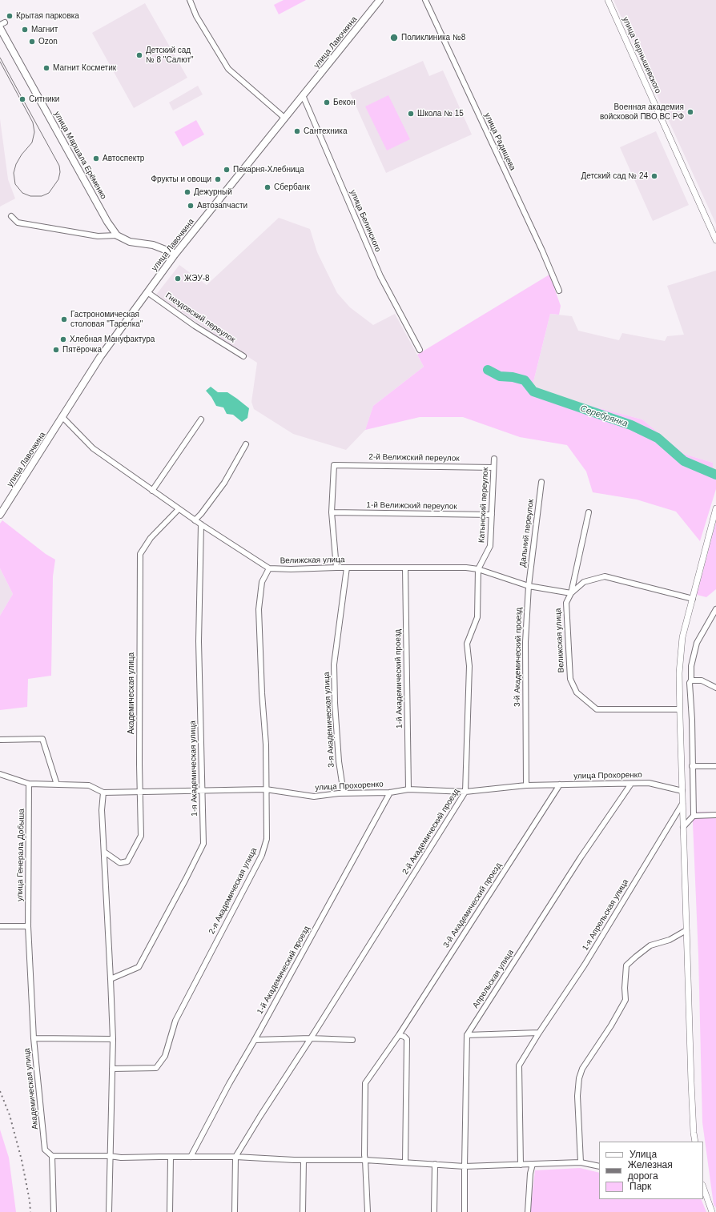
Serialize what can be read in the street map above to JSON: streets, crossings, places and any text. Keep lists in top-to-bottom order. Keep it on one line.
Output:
{"streets":{"main road":["улица Лавочкина","улица Маршала Ерёменко"],"street":["улица Чернышевского","улица Радищева","улица Белинского","Гнездовский переулок","2-й Велижский переулок","Катынский переулок","1-й Велижский переулок","Дальний переулок","Велижская улица","3-й Академический проезд","1-й Академический проезд","Академическая улица","3-я Академическая улица","1-я Академическая улица","улица Прохоренко","2-й Академический проезд","улица Генерала Добыша","2-я Академическая улица","1-я Апрельская улица","Апрельская улица"]},"crossings":[["улица Лавочкина","улица Белинского"],["улица Лавочкина","Гнездовский переулок"],["улица Лавочкина","Велижская улица"],["2-й Велижский переулок","Катынский переулок"],["2-й Велижский переулок","1-й Велижский переулок"],["Катынский переулок","1-й Велижский переулок"],["Катынский переулок","Велижская улица"],["Катынский переулок","2-й Академический проезд"],["Дальний переулок","Велижская улица"],["Дальний переулок","3-й Академический проезд"],["Велижская улица","3-й Академический проезд"],["Велижская улица","1-й Академический проезд"],["Велижская улица","Академическая улица"],["Велижская улица","3-я Академическая улица"],["Велижская улица","1-я Академическая улица"],["Велижская улица","2-й Академический проезд"],["Велижская улица","2-я Академическая улица"],["3-й Академический проезд","улица Прохоренко"],["1-й Академический проезд","улица Прохоренко"],["Академическая улица","улица Прохоренко"],["Академическая улица","улица Генерала Добыша"],["3-я Академическая улица","улица Прохоренко"],["1-я Академическая улица","улица Прохоренко"],["улица Прохоренко","2-й Академический проезд"],["улица Прохоренко","улица Генерала Добыша"],["улица Прохоренко","2-я Академическая улица"],["улица Прохоренко","Апрельская улица"]],"water":["Серебрянка"],"places":["Крытая парковка","Магнит","Поликлиника №8","Ozon","Детский сад № 8 \"Салют\"","Магнит Косметик","Ситники","Бекон","Военная академия войсковой ПВО ВС РФ","Школа № 15","Сантехника","Автоспектр","Пекарня-Хлебница","Детский сад № 24","Фрукты и овощи","Сбербанк","Дежурный","Автозапчасти","ЖЭУ-8","Гастрономическая столовая \"Тарелка\"","Хлебная Мануфактура","Пятёрочка"],"legend":["Улица","Железная дорога","Парк"]}
